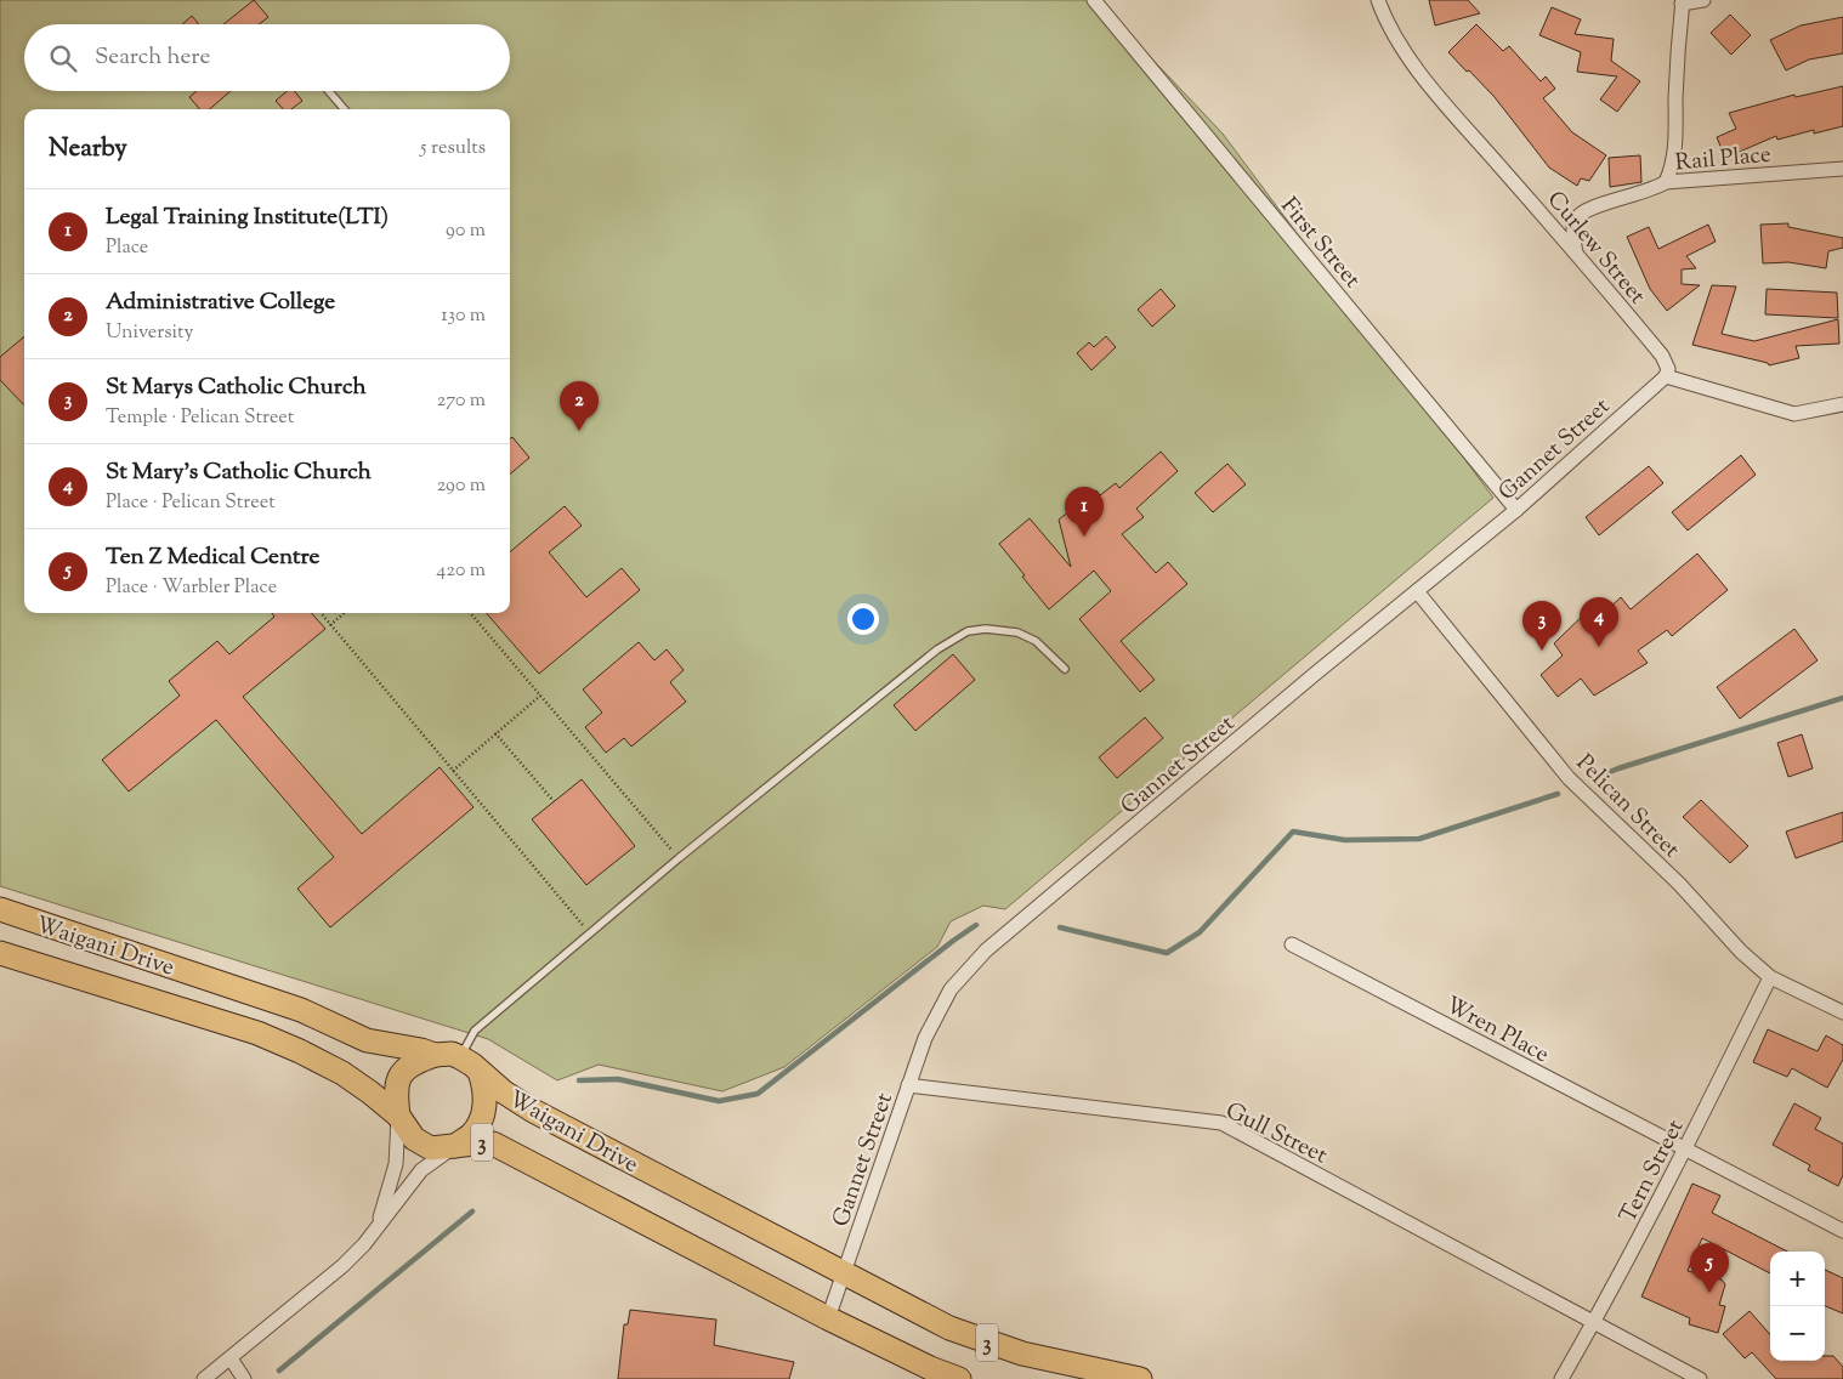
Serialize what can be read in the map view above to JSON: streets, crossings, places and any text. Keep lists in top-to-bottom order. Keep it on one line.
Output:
{"streets":{"highway":["Waigani Drive","3"],"street":["Rail Place","First Street","Curlew Street","Gannet Street","Pelican Street","Wren Place","Gull Street","Tern Street"]},"crossings":[["Rail Place","Curlew Street"],["First Street","Gannet Street"],["Curlew Street","Gannet Street"],["Gannet Street","Pelican Street"],["Gannet Street","Waigani Drive"],["Gannet Street","Gull Street"],["Pelican Street","Tern Street"],["Wren Place","Tern Street"],["Gull Street","Tern Street"]],"page":{"search":"Search here","heading":["Nearby","5 results"],"list":[{"mark":"1","name":"Legal Training Institute(LTI)","note":"Place","value":"90 m"},{"mark":"2","name":"Administrative College","note":"University","value":"130 m"},{"mark":"3","name":"St Marys Catholic Church","note":"Temple · Pelican Street","value":"270 m"},{"mark":"4","name":"St Mary's Catholic Church","note":"Place · Pelican Street","value":"290 m"},{"mark":"5","name":"Ten Z Medical Centre","note":"Place · Warbler Place","value":"420 m"}],"pins":["2","1","4","3","5"],"map_buttons":["+","−"]}}
